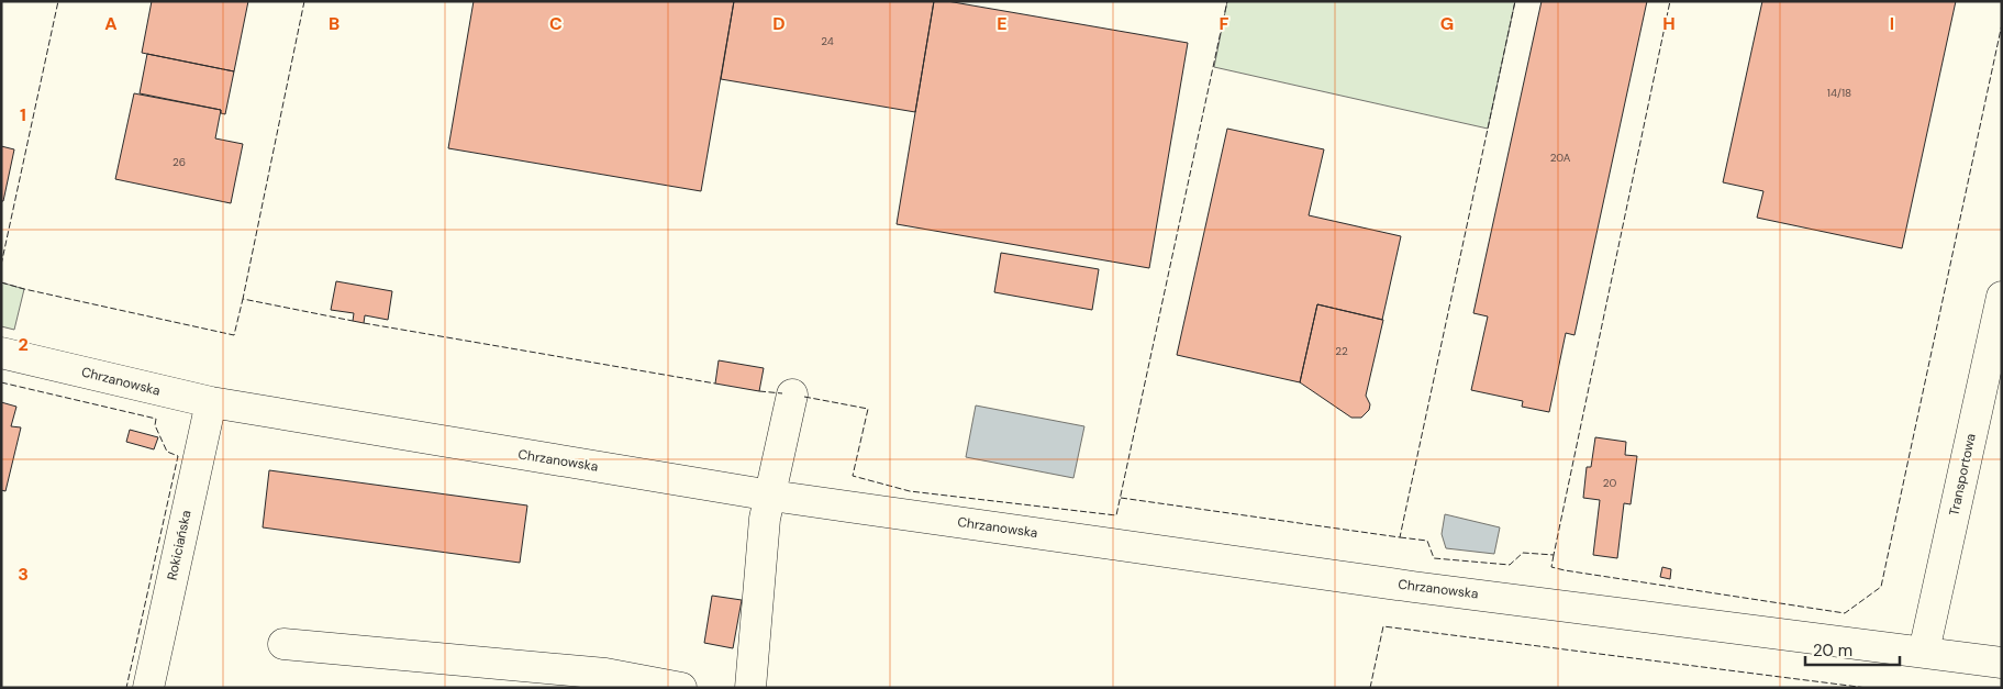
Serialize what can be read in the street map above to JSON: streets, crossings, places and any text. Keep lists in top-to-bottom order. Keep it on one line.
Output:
{"streets":{"street":["Chrzanowska","Transportowa","Rokiciańska"]},"crossings":[["Chrzanowska","Transportowa"],["Chrzanowska","Rokiciańska"]],"house_numbers":["24","14/18","20A","26","22","20"],"scale_bar":"20 m","grid":{"columns":["A","B","C","D","E","F","G","H","I"],"rows":["1","2","3"]}}
